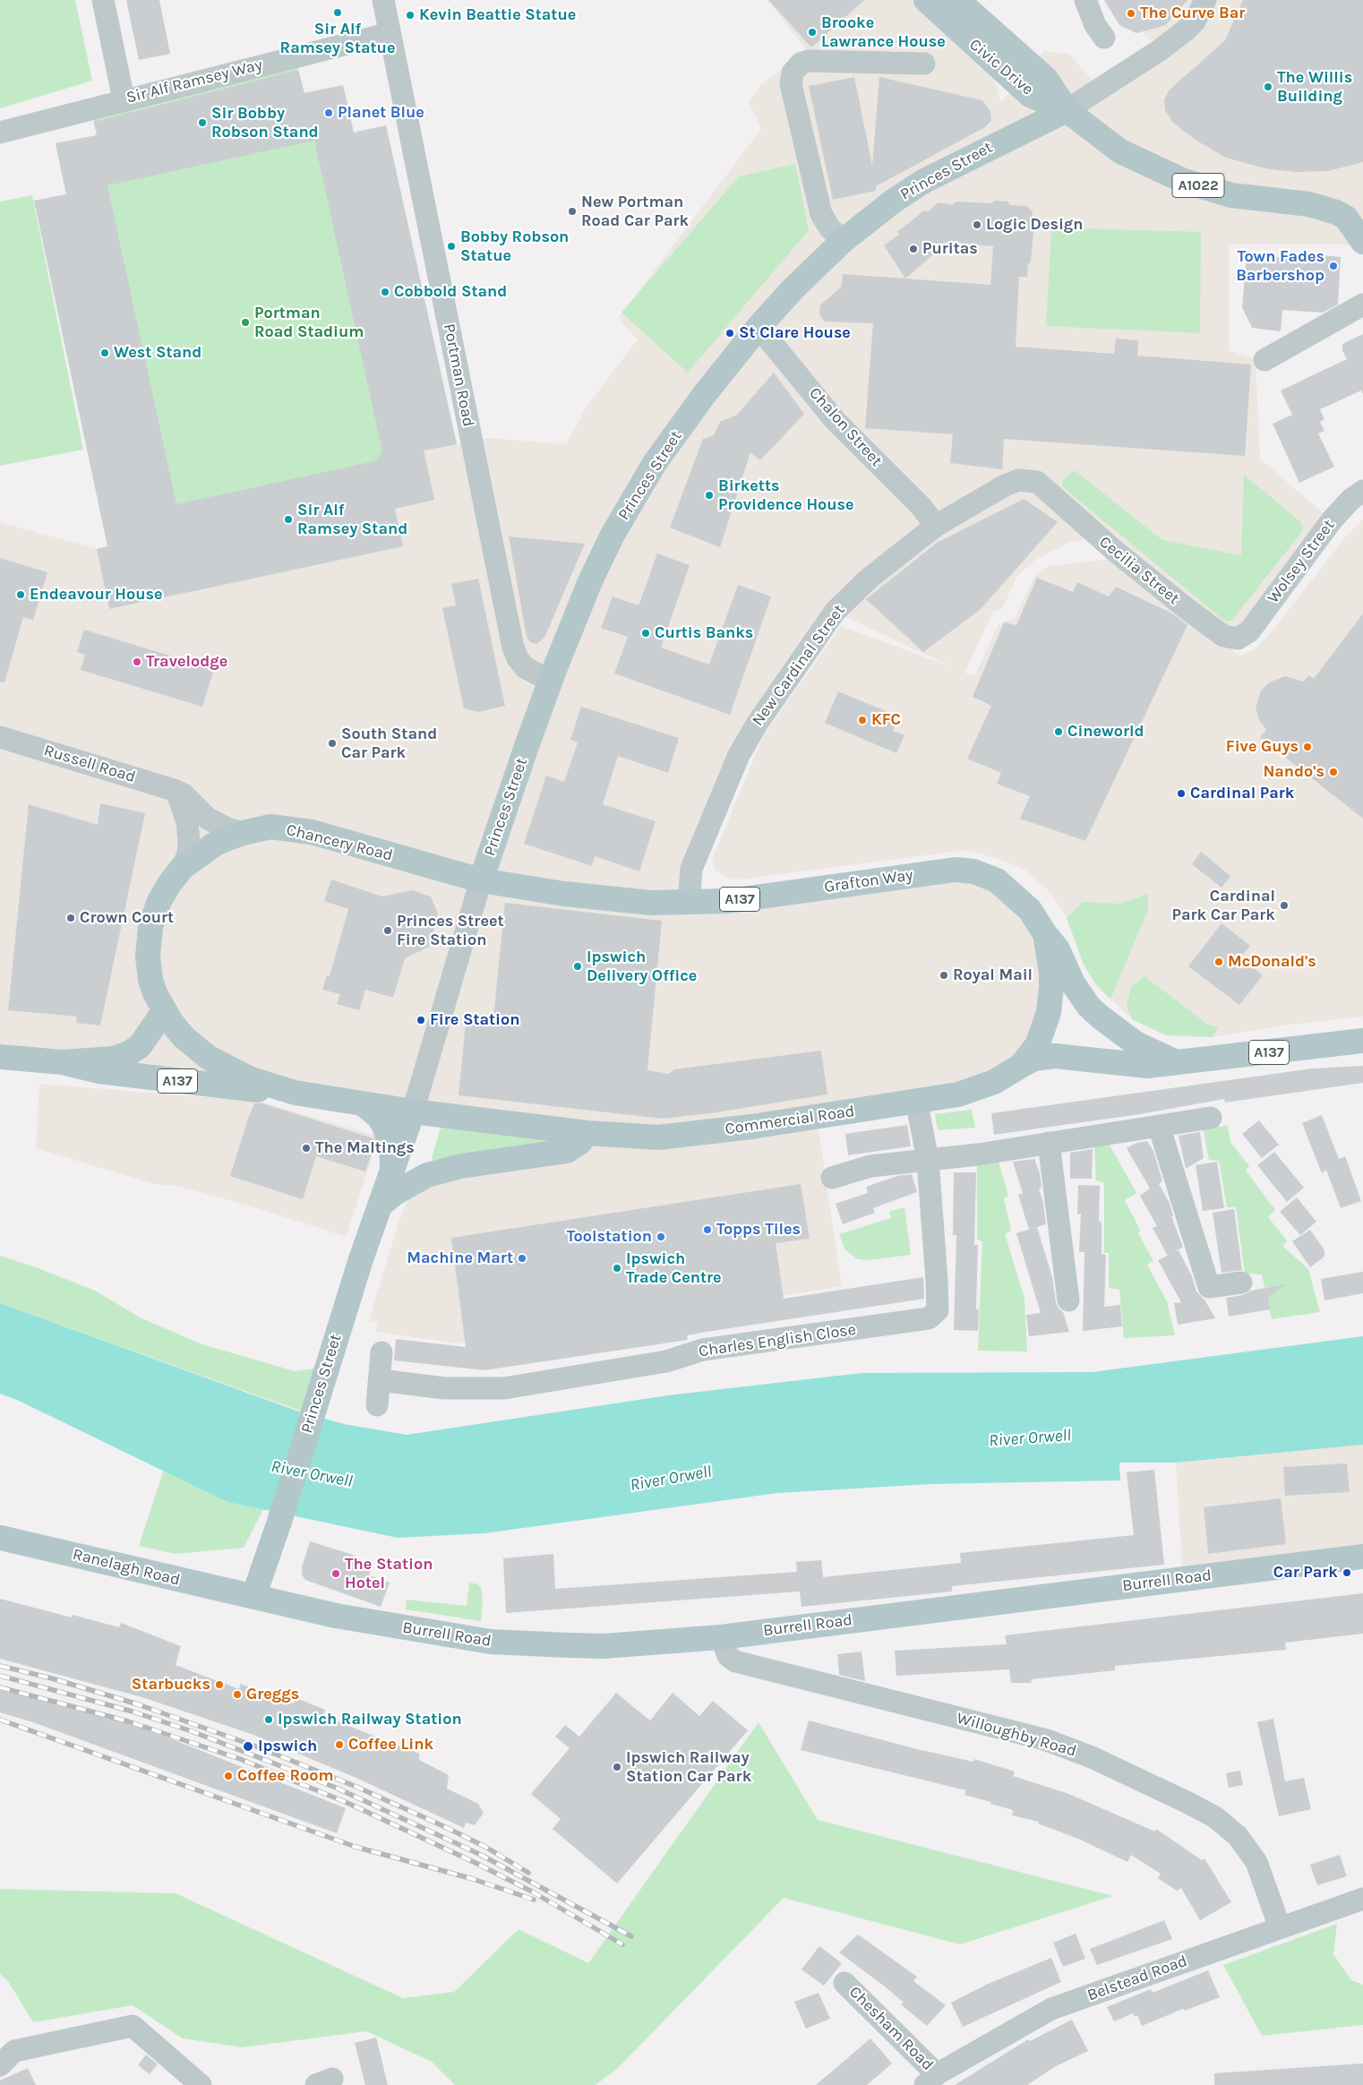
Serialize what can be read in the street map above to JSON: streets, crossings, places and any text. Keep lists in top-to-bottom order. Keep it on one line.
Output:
{"streets":{"main road":["Civic Drive","Princes Street","A1022","Chancery Road","Grafton Way","A137","Commercial Road","Ranelagh Road","Burrell Road"],"street":["Sir Alf Ramsey Way","Portman Road","Chalon Street","Wolsey Street","Cecilia Street","New Cardinal Street","Russell Road","Charles English Close","Willoughby Road","Belstead Road","Chesham Road"]},"crossings":[["Civic Drive","Princes Street"],["Civic Drive","A1022"],["Sir Alf Ramsey Way","Portman Road"],["Princes Street","A1022"],["Princes Street","Portman Road"],["Princes Street","Chalon Street"],["Princes Street","Chancery Road"],["Princes Street","Grafton Way"],["Princes Street","Commercial Road"],["Princes Street","Ranelagh Road"],["Princes Street","Burrell Road"],["Chalon Street","New Cardinal Street"],["Wolsey Street","Cecilia Street"],["Cecilia Street","New Cardinal Street"],["New Cardinal Street","Grafton Way"],["Russell Road","Chancery Road"],["Chancery Road","Grafton Way"],["Chancery Road","A137"],["Chancery Road","Commercial Road"],["Grafton Way","Commercial Road"],["Commercial Road","Charles English Close"],["Ranelagh Road","Burrell Road"],["Burrell Road","Willoughby Road"],["Willoughby Road","Belstead Road"],["Belstead Road","Chesham Road"]],"water":["River Orwell"],"places":["Sir Alf Ramsey Statue","The Curve Bar","Kevin Beattie Statue","Brooke Lawrance House","The Willis Building","Planet Blue","Sir Bobby Robson Stand","New Portman Road Car Park","Logic Design","Bobby Robson Statue","Puritas","Town Fades Barbershop","Cobbold Stand","Portman Road Stadium","St Clare House","West Stand","Birketts Providence House","Sir Alf Ramsey Stand","Endeavour House","Curtis Banks","Travelodge","KFC","Cineworld","South Stand Car Park","Five Guys","Nando's","Cardinal Park","Cardinal Park Car Park","Crown Court","Princes Street Fire Station","McDonald's","Ipswich Delivery Office","Royal Mail","Fire Station","The Maltings","Topps Tiles","Toolstation","Machine Mart","Ipswich Trade Centre","Car Park","The Station Hotel","Starbucks","Greggs","Ipswich Railway Station","Coffee Link","Ipswich","Ipswich Railway Station Car Park","Coffee Room"]}
